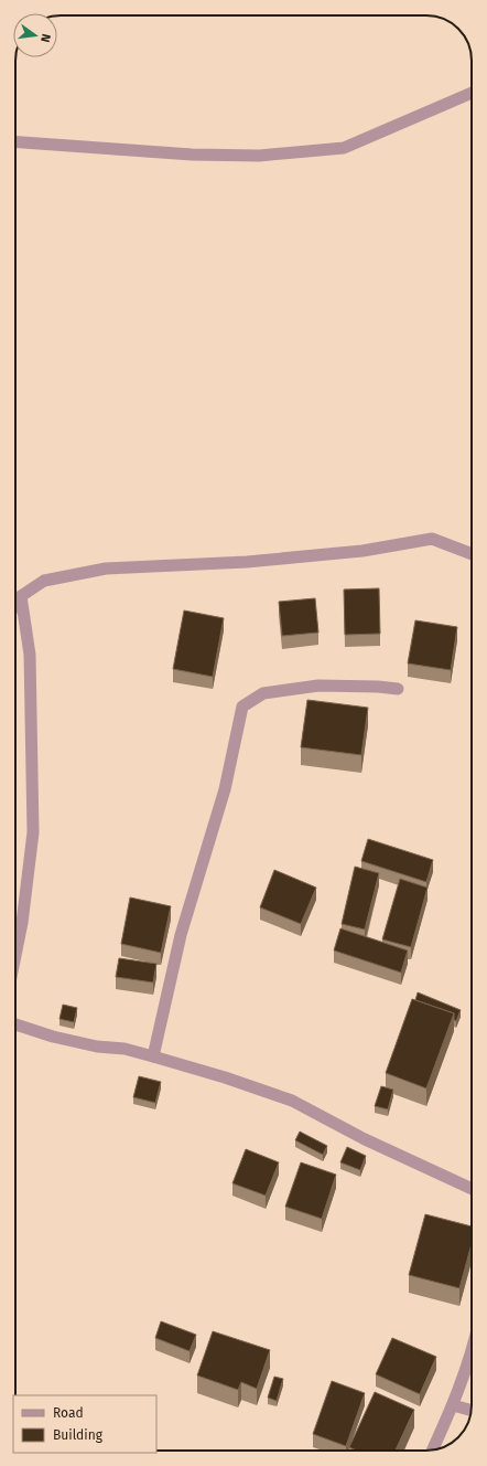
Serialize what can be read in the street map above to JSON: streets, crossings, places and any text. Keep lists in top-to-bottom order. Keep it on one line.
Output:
{"legend":["Road","Building"],"north":"right"}
